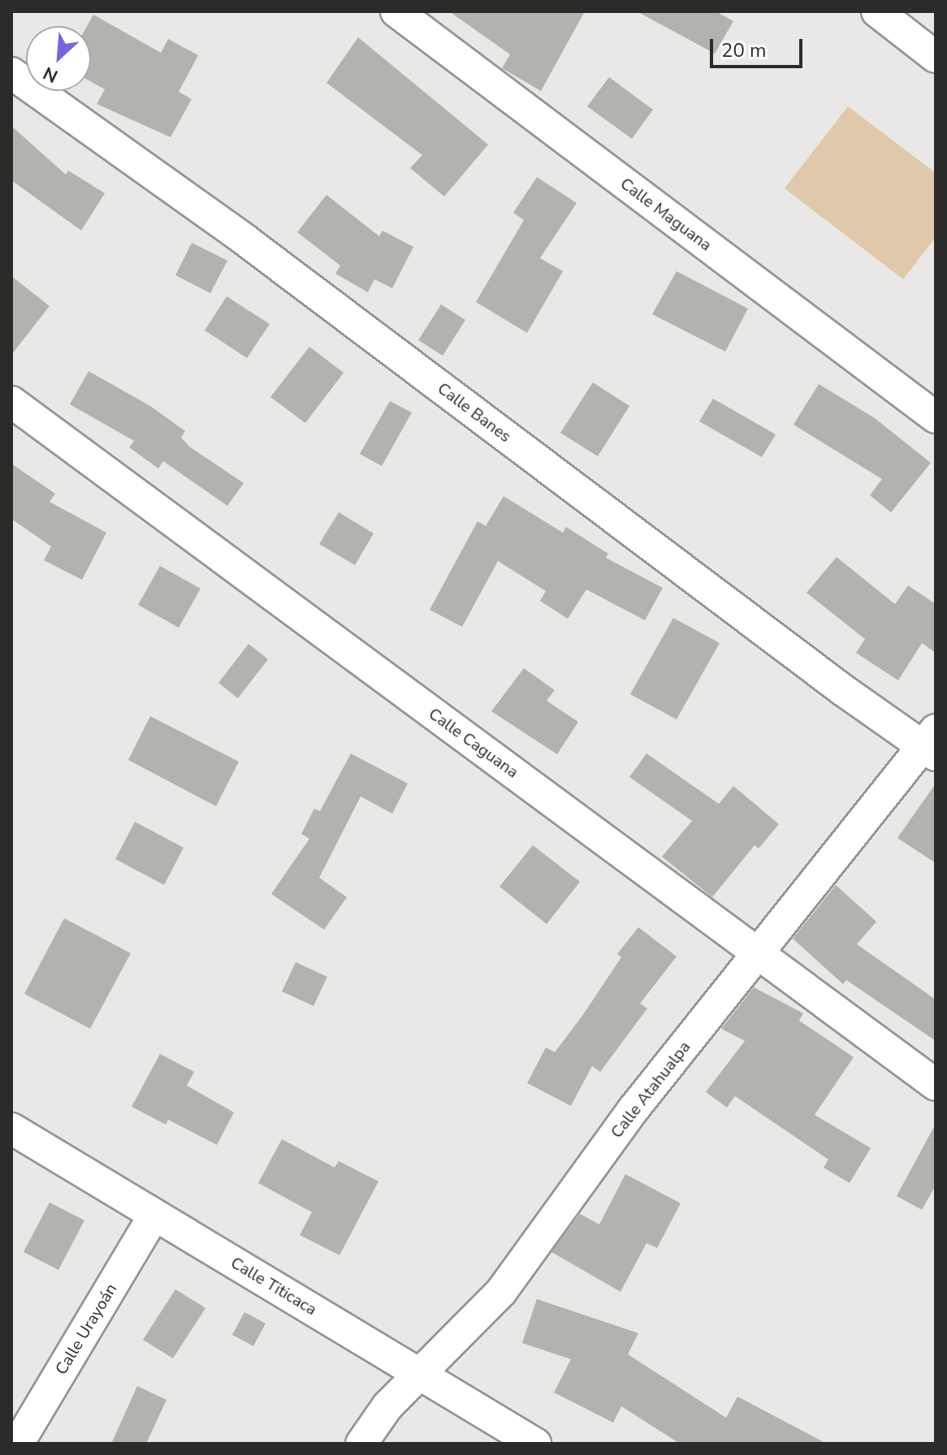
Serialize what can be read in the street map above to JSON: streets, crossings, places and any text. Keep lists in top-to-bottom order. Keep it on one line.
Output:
{"streets":{"street":["Calle Maguana","Calle Banes","Calle Caguana","Calle Atahualpa","Calle Titicaca","Calle Urayoán"]},"crossings":[["Calle Banes","Calle Atahualpa"],["Calle Caguana","Calle Atahualpa"],["Calle Atahualpa","Calle Titicaca"],["Calle Titicaca","Calle Urayoán"]],"scale_bar":"20 m","north":"bottom left"}
